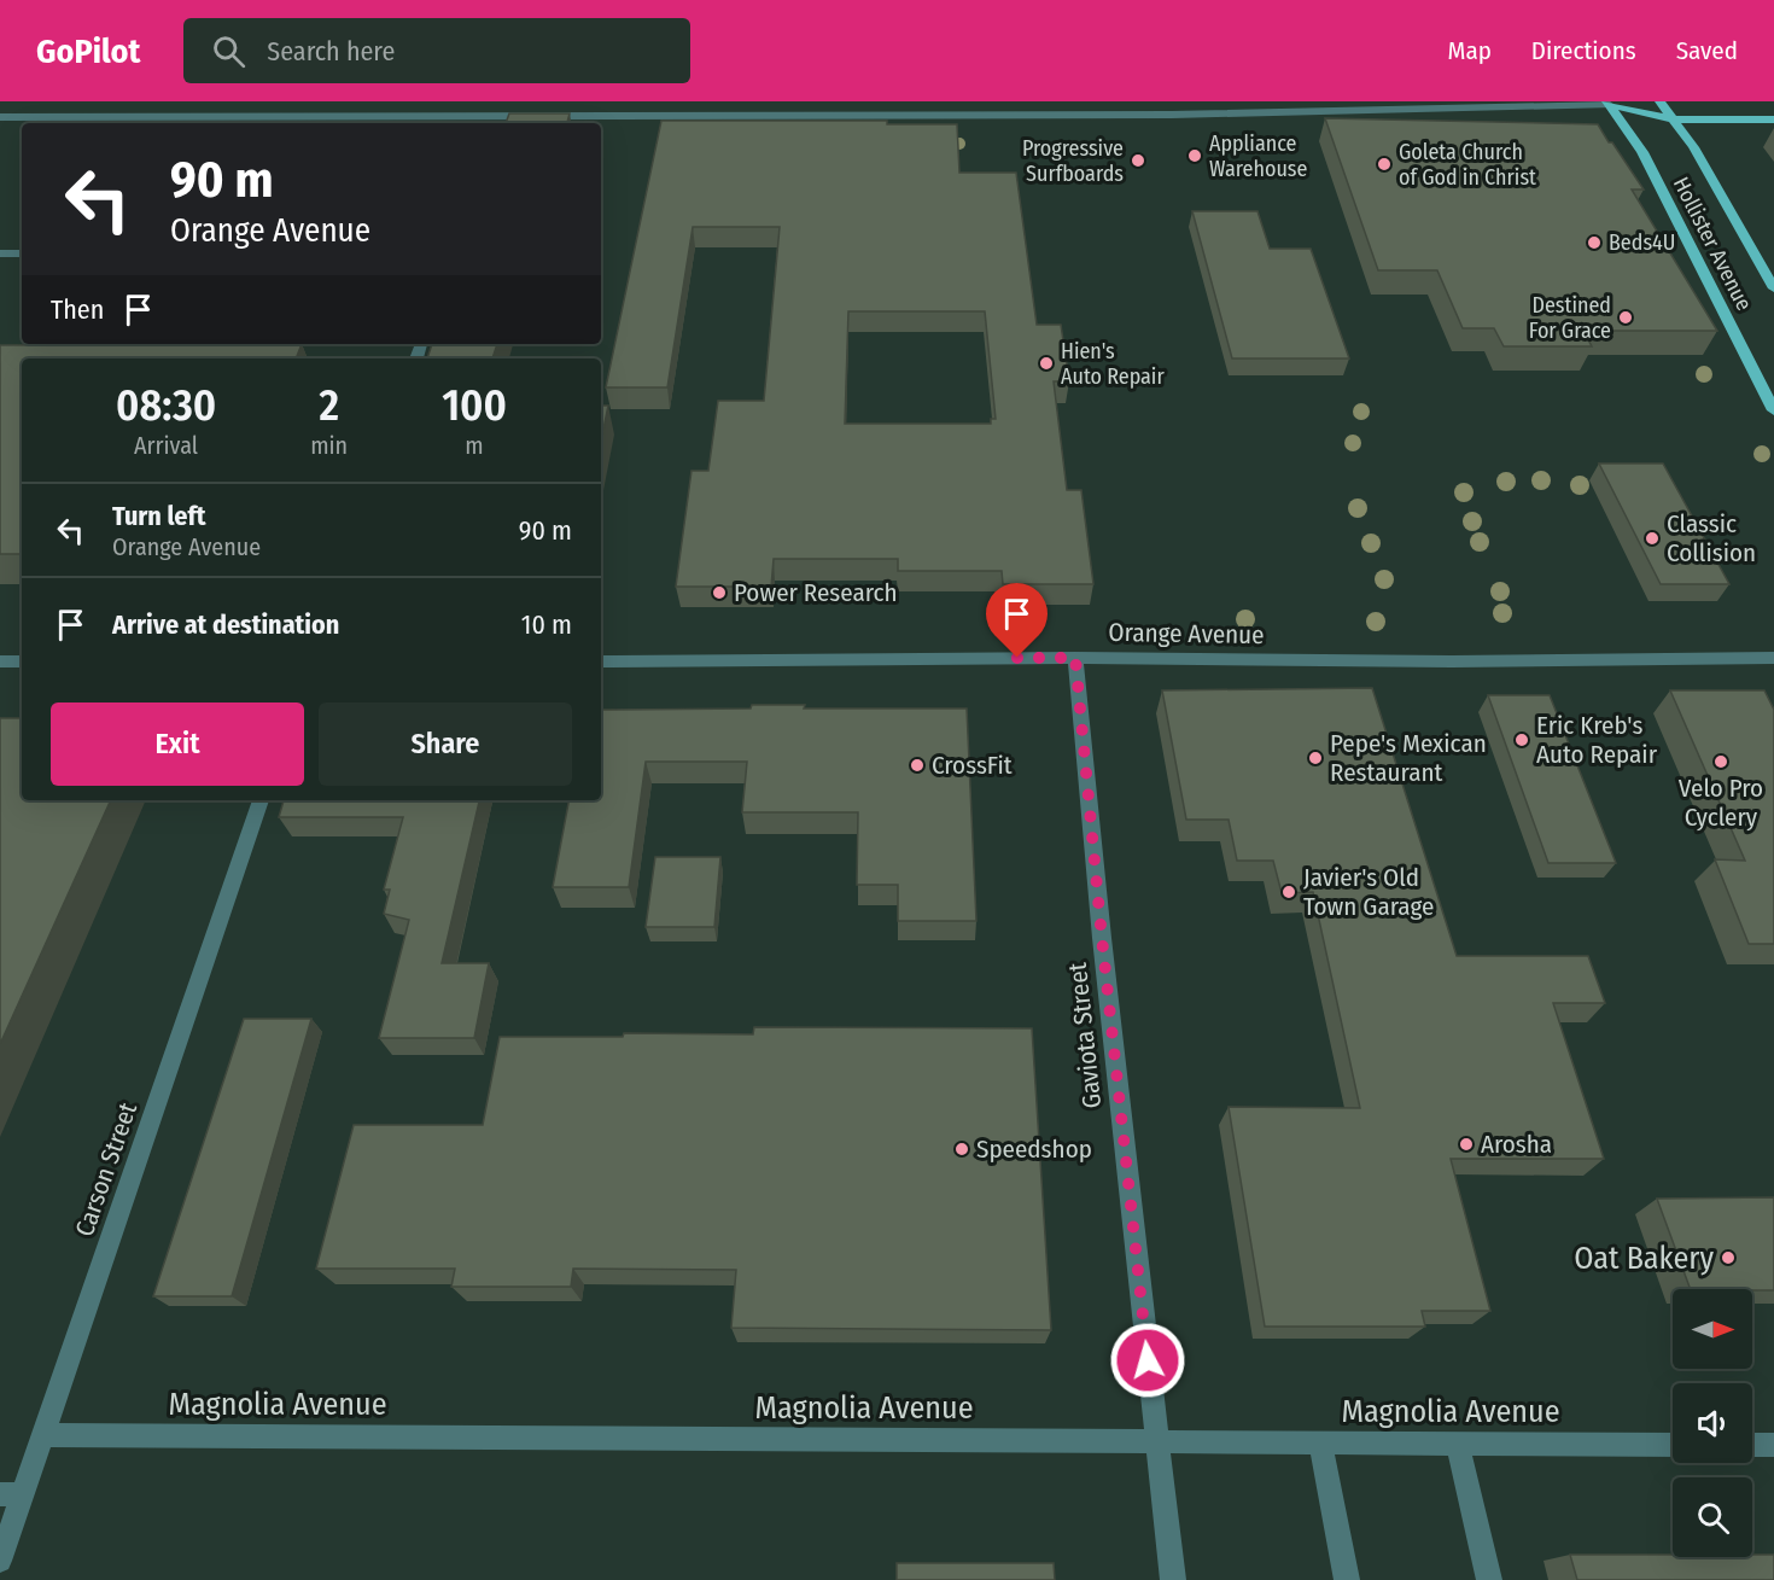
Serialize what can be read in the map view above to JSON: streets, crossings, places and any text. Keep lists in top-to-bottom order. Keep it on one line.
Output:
{"streets":{"main road":["Hollister Avenue"],"street":["Orange Avenue","Gaviota Street","Carson Street","Magnolia Avenue"]},"crossings":[["Orange Avenue","Gaviota Street"],["Gaviota Street","Magnolia Avenue"],["Carson Street","Magnolia Avenue"]],"places":["Appliance Warehouse","Progressive Surfboards","Goleta Church of God in Christ","Beds4U","Destined For Grace","Hien's Auto Repair","Classic Collision","Power Research","Eric Kreb's Auto Repair","Pepe's Mexican Restaurant","Velo Pro Cyclery","CrossFit","Javier's Old Town Garage","Arosha","Speedshop","Oat Bakery"],"north":"right","page":{"header":"GoPilot","search":"Search here","nav":["Map","Directions","Saved"],"turn":["90 m","Orange Avenue"],"then":"Then","eta":["08:30","Arrival","2","min","100","m"],"list":[{"name":"Turn left","note":"Orange Avenue","value":"90 m"},{"name":"Arrive at destination","value":"10 m"}],"buttons":["Exit","Share"]}}
